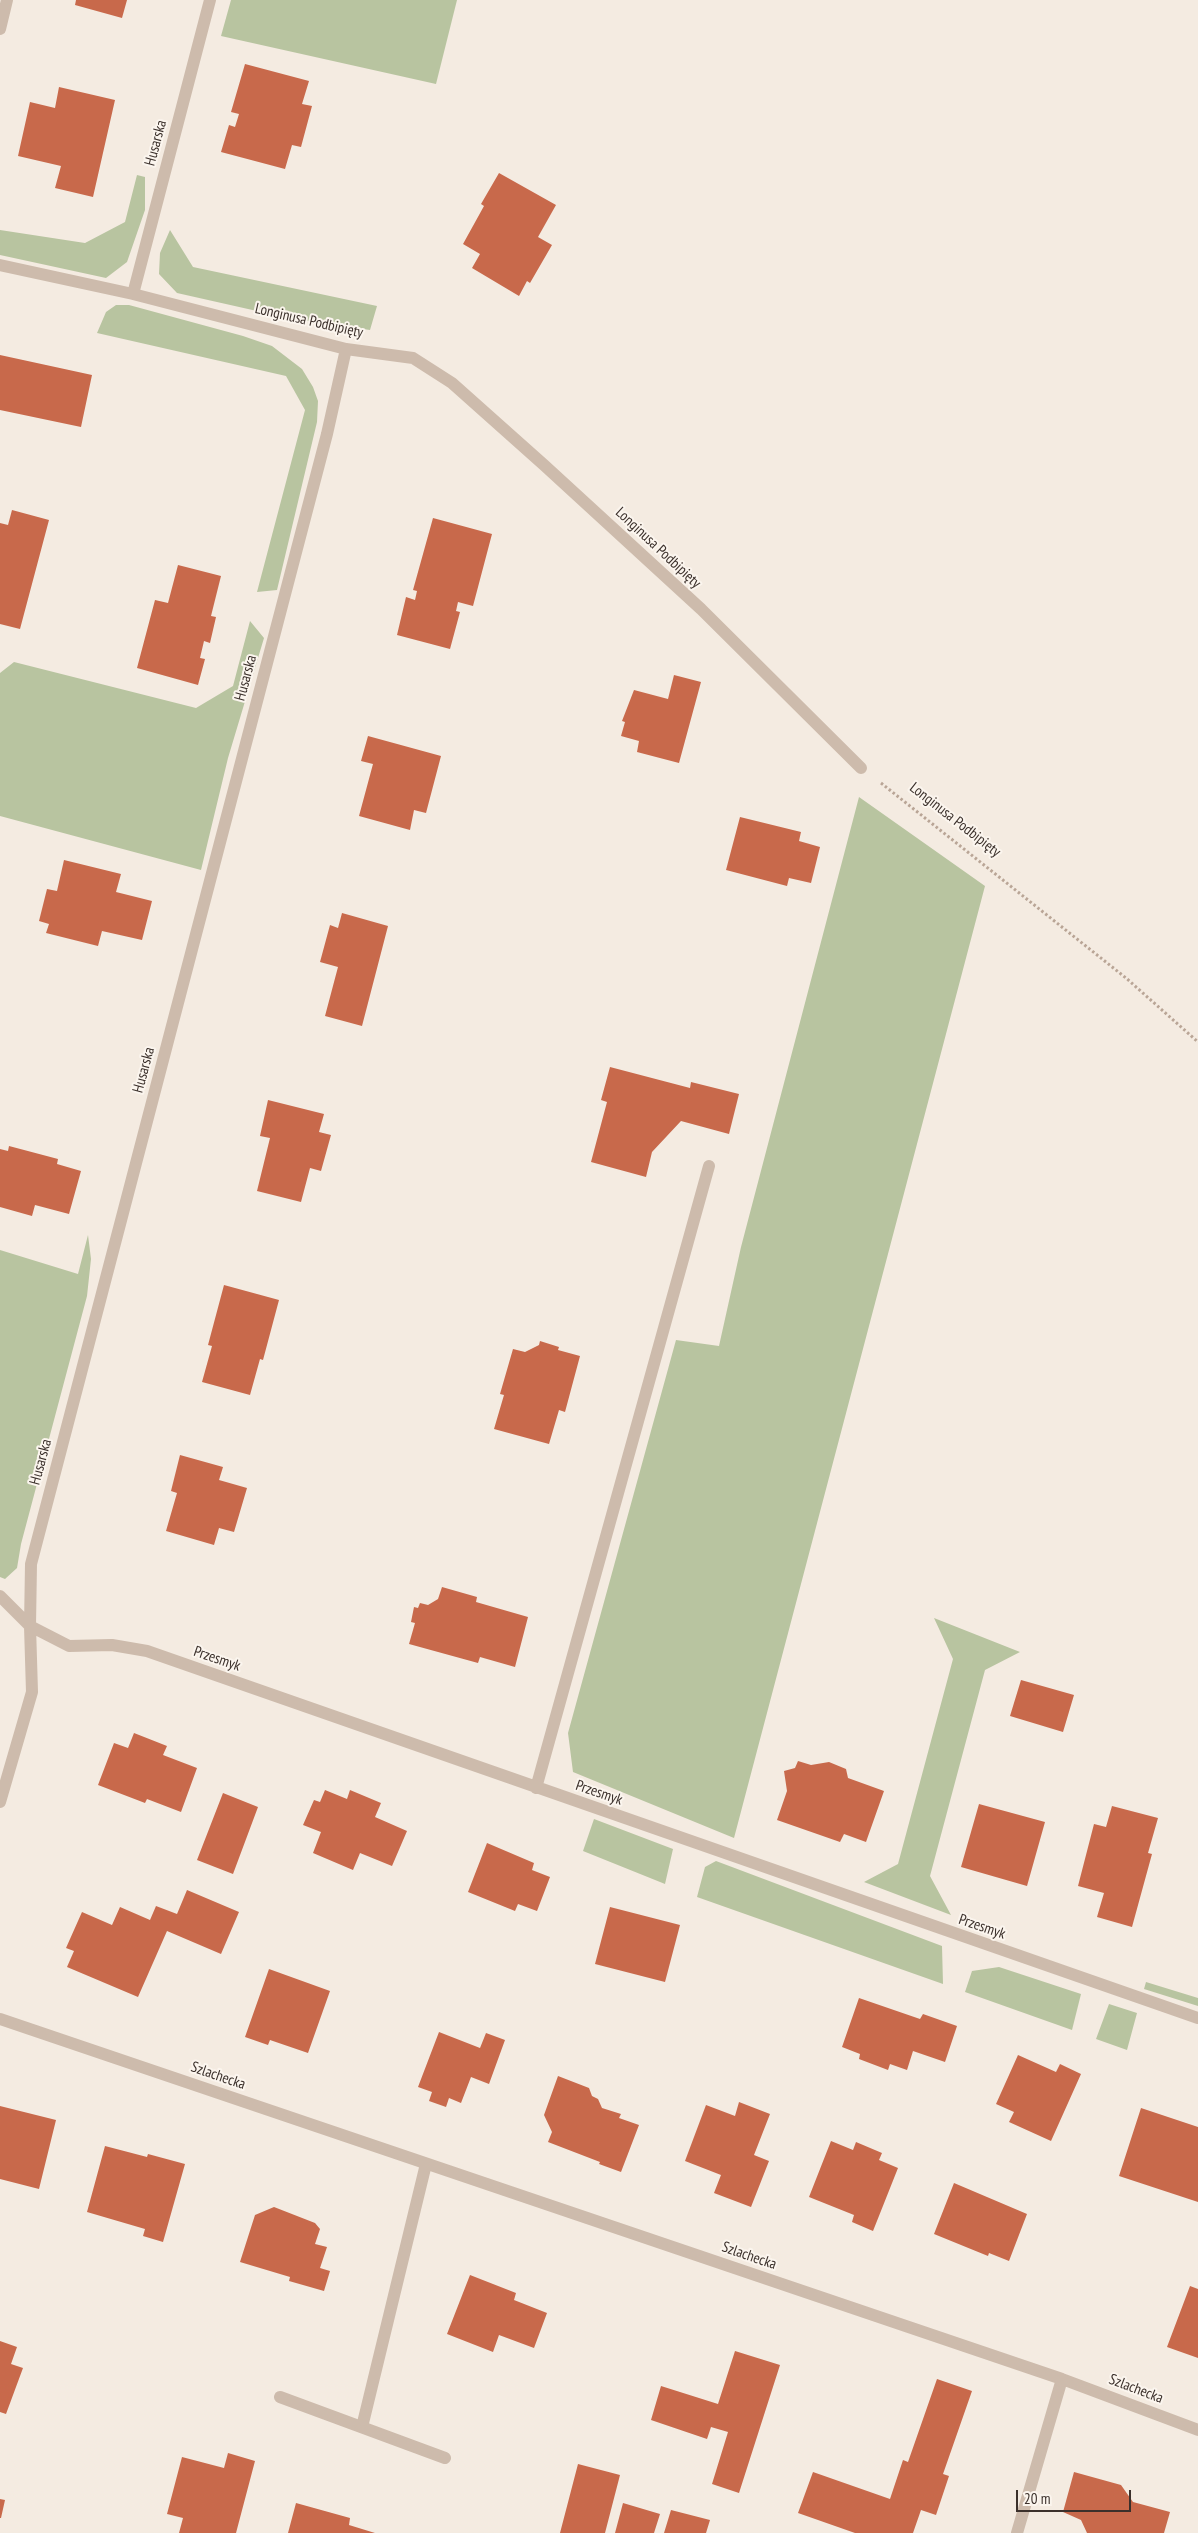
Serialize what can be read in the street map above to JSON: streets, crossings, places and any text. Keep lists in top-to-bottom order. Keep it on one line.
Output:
{"streets":{"street":["Husarska","Longinusa Podbipięty","Przesmyk","Szlachecka"]},"crossings":[["Husarska","Longinusa Podbipięty"],["Husarska","Przesmyk"]],"scale_bar":"20 m"}
